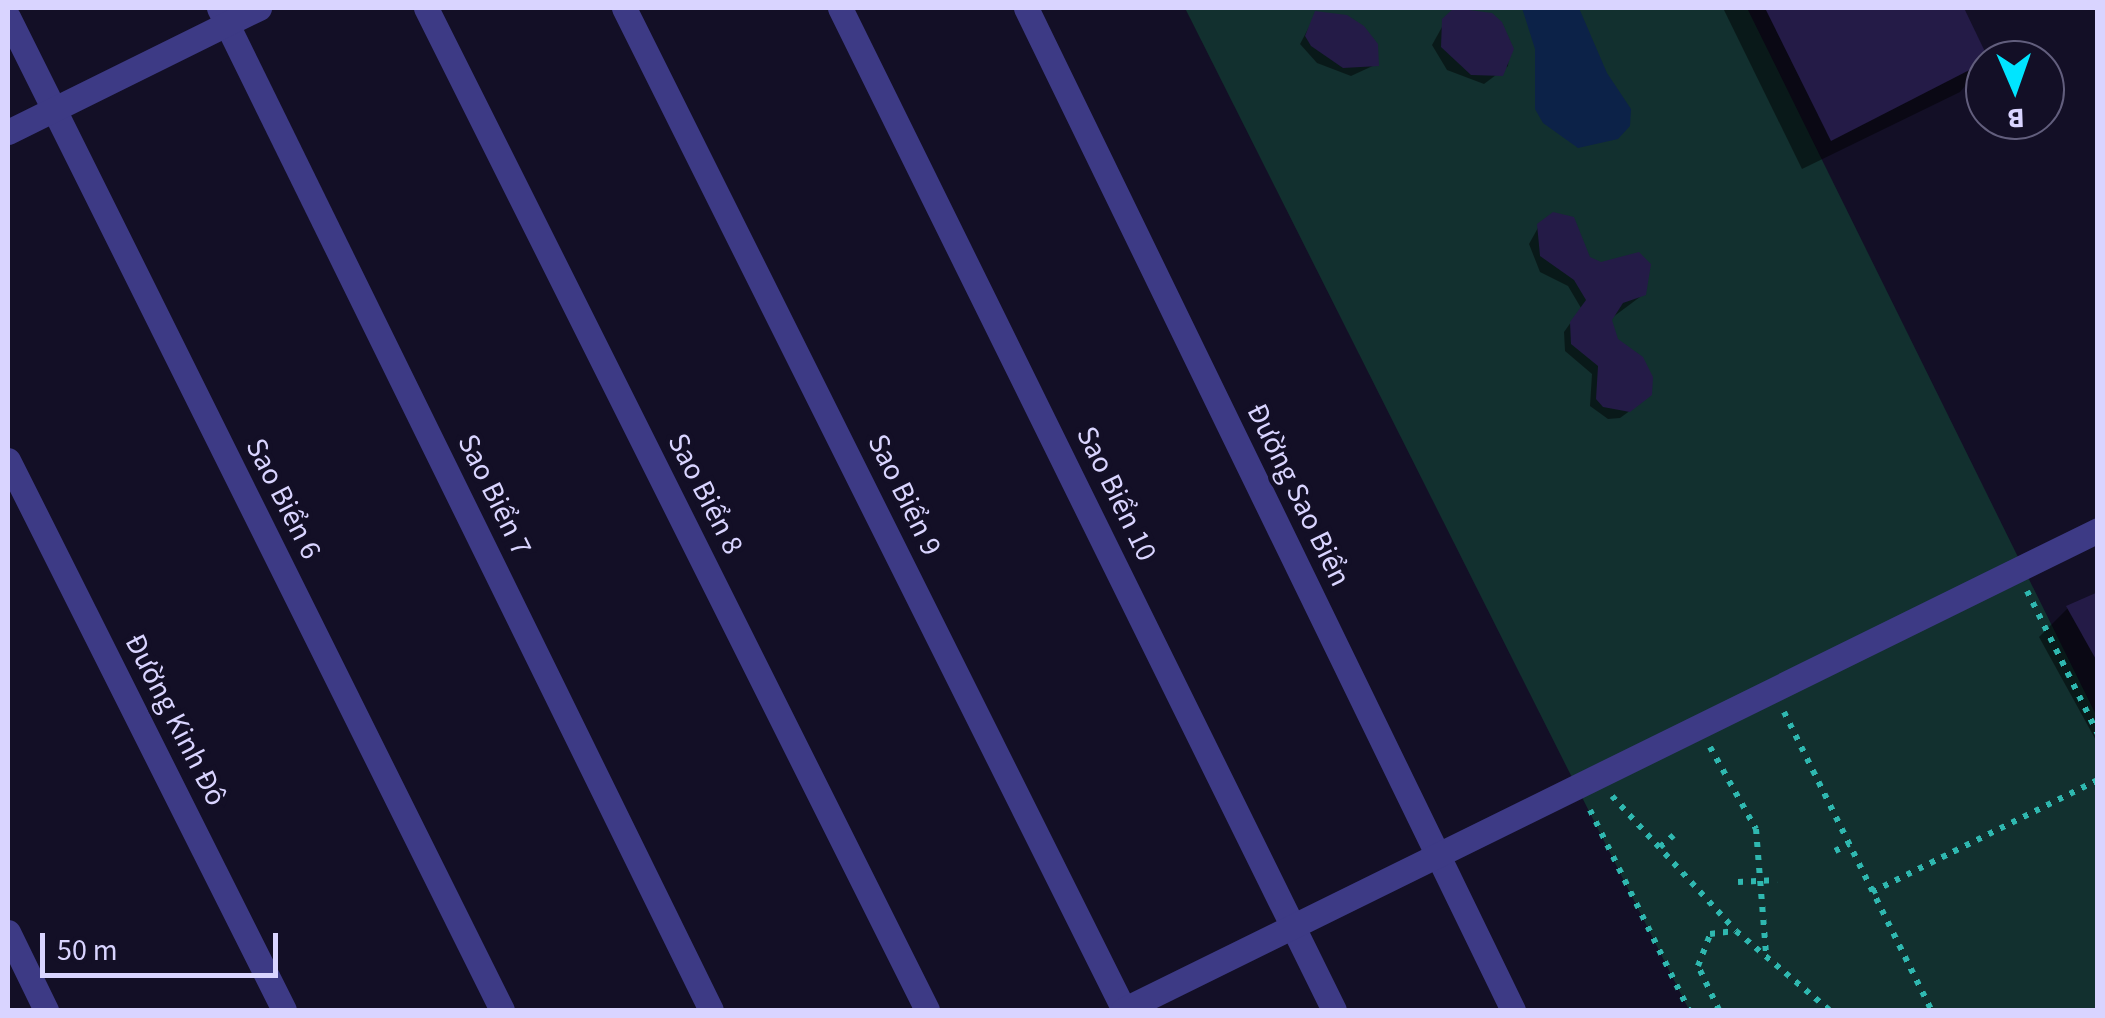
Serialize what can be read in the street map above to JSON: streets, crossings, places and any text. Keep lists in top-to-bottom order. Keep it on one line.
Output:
{"streets":{"street":["Sao Biển 8","Sao Biển 10","Sao Biển 7","Sao Biển 9","Đường Sao Biển","Sao Biển 6","Đường Kinh Đô"]},"scale_bar":"50 m","north":"bottom"}
